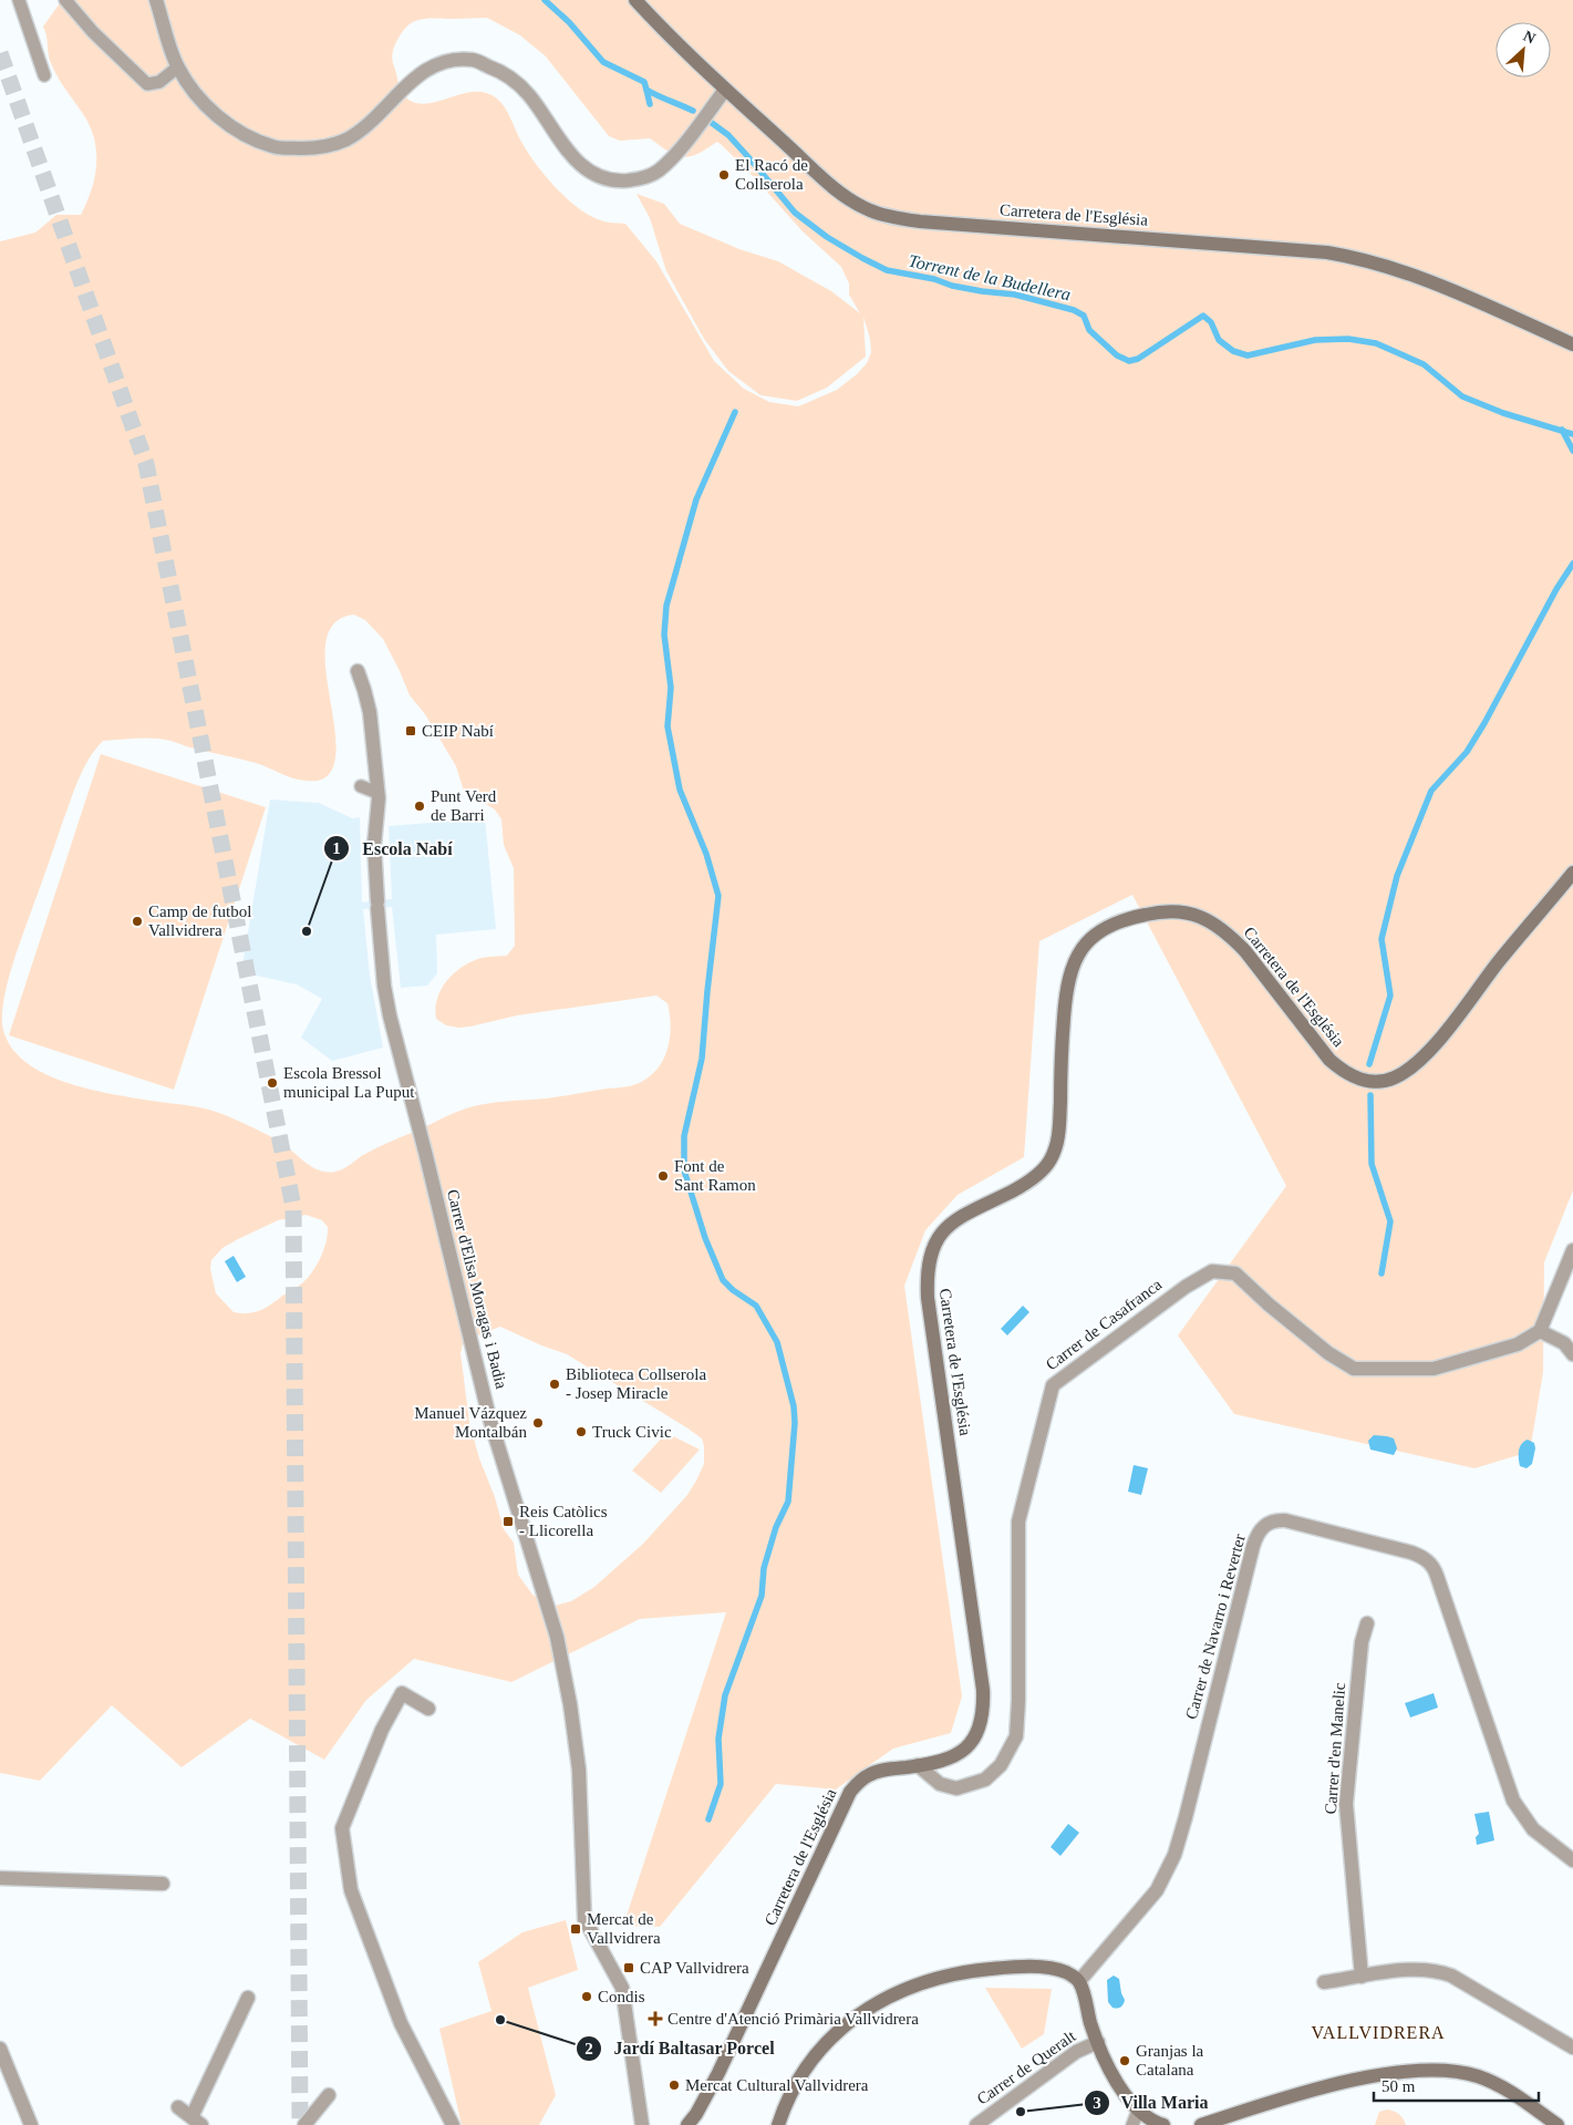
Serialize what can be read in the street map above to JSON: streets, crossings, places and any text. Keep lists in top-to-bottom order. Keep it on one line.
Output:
{"streets":{"main road":["Carretera de l'Església"],"street":["Carrer d'Elisa Moragas i Badia","Carrer de Casafranca","Carrer de Navarro i Reverter","Carrer d'en Manelic","Carrer de Queralt"]},"crossings":[["Carretera de l'Església","Carrer de Casafranca"]],"districts":["VALLVIDRERA"],"water":["Torrent de la Budellera"],"places":{"other":["El Racó de Collserola","Punt Verd de Barri","Camp de futbol Vallvidrera","Escola Nabí","Escola Bressol municipal La Puput","Font de Sant Ramon","Biblioteca Collserola - Josep Miracle","Manuel Vázquez Montalbán","Truck Civic","Condis","Jardí Baltasar Porcel","Granjas la Catalana","Mercat Cultural Vallvidrera","Villa Maria"],"transit":["CEIP Nabí","Reis Catòlics - Llicorella","Mercat de Vallvidrera","CAP Vallvidrera"],"health":["Centre d'Atenció Primària Vallvidrera"]},"scale_bar":"50 m","north":"top right"}
